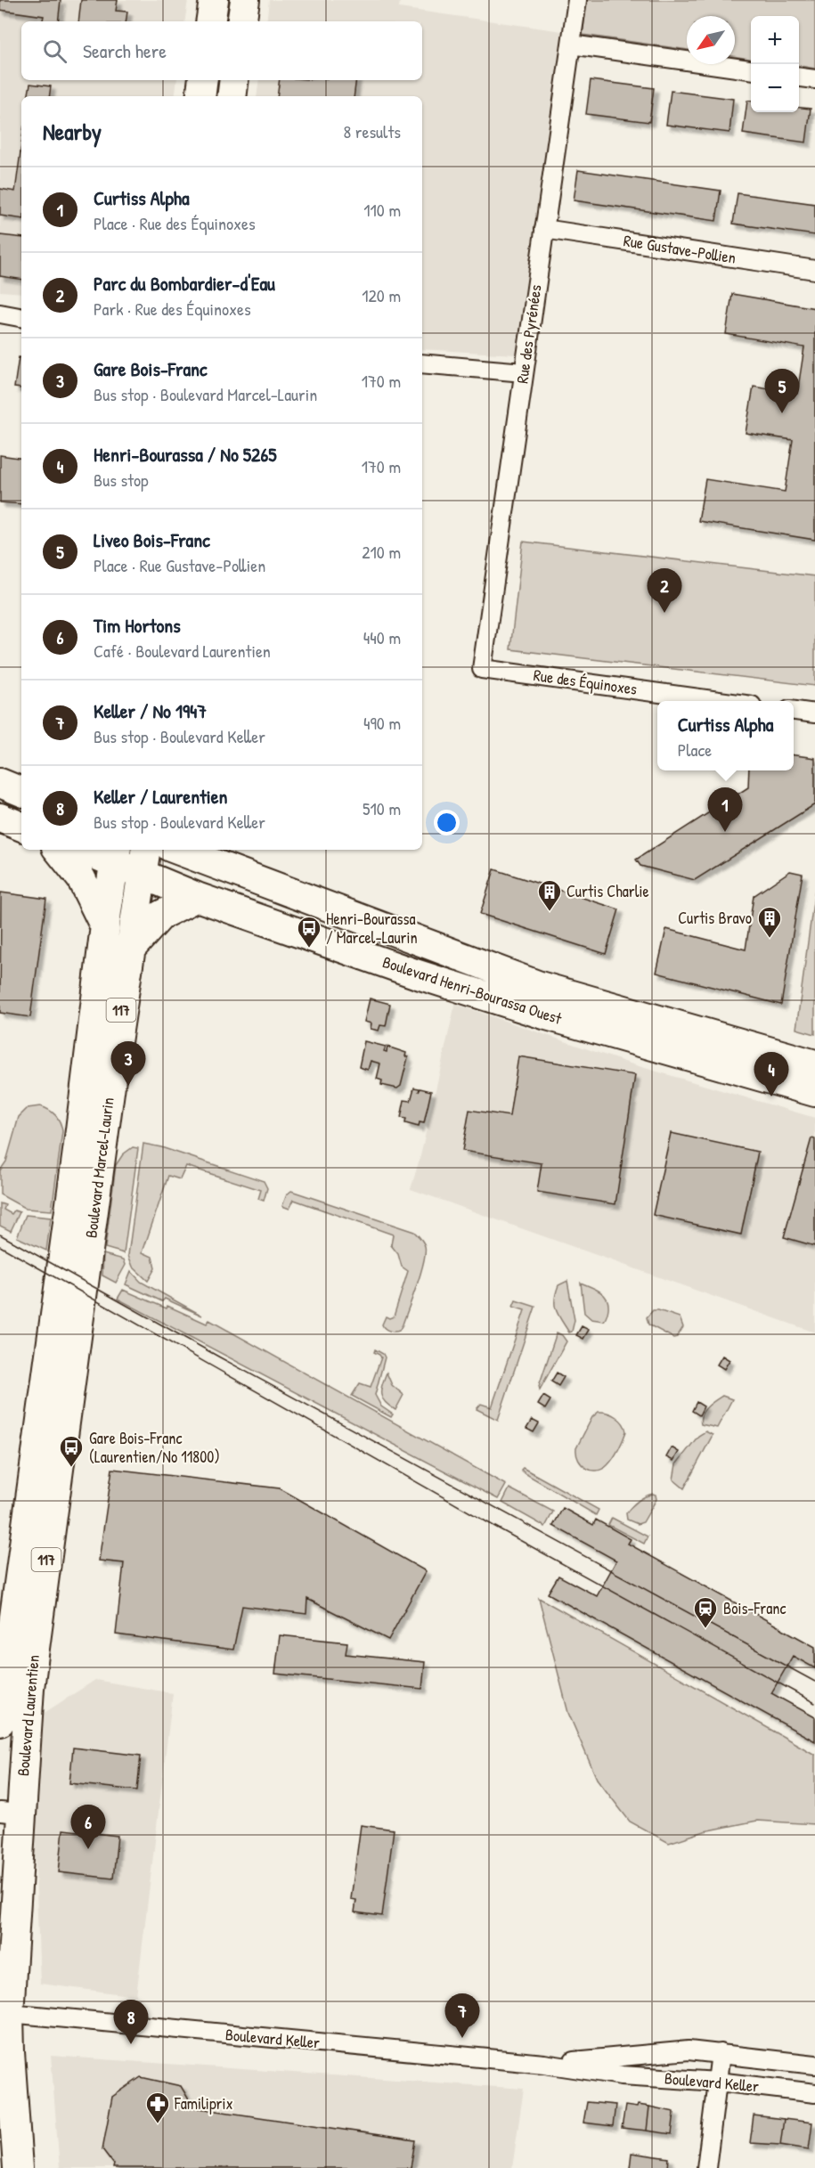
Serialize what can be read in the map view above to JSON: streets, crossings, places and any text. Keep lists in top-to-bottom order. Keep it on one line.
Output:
{"streets":{"main road":["Boulevard Henri-Bourassa Ouest","117","Boulevard Marcel-Laurin","Boulevard Laurentien"],"street":["Rue Gustave-Pollien","Rue des Pyrénées","Rue des Équinoxes","Boulevard Keller"]},"crossings":[["Rue Gustave-Pollien","Rue des Pyrénées"],["Rue des Pyrénées","Rue des Équinoxes"],["Boulevard Henri-Bourassa Ouest","Boulevard Marcel-Laurin"],["Boulevard Marcel-Laurin","Boulevard Laurentien"],["Boulevard Laurentien","Boulevard Keller"]],"places":{"building":["Curtis Charlie","Curtis Bravo"],"bus stop":["Henri-Bourassa / Marcel-Laurin","Gare Bois-Franc (Laurentien/No 11800)"],"station":["Bois-Franc"],"pharmacy":["Familiprix"]},"north":"bottom left","page":{"map_buttons":["+","−"],"search":"Search here","heading":["Nearby","8 results"],"list":[{"mark":"1","name":"Curtiss Alpha","note":"Place · Rue des Équinoxes","value":"110 m"},{"mark":"2","name":"Parc du Bombardier-d'Eau","note":"Park · Rue des Équinoxes","value":"120 m"},{"mark":"3","name":"Gare Bois-Franc","note":"Bus stop · Boulevard Marcel-Laurin","value":"170 m"},{"mark":"4","name":"Henri-Bourassa / No 5265","note":"Bus stop","value":"170 m"},{"mark":"5","name":"Liveo Bois-Franc","note":"Place · Rue Gustave-Pollien","value":"210 m"},{"mark":"6","name":"Tim Hortons","note":"Café · Boulevard Laurentien","value":"440 m"},{"mark":"7","name":"Keller / No 1947","note":"Bus stop · Boulevard Keller","value":"490 m"},{"mark":"8","name":"Keller / Laurentien","note":"Bus stop · Boulevard Keller","value":"510 m"}],"pins":["5","2","1","3","4","6","7","8"],"popup":["Curtiss Alpha","Place"]}}
